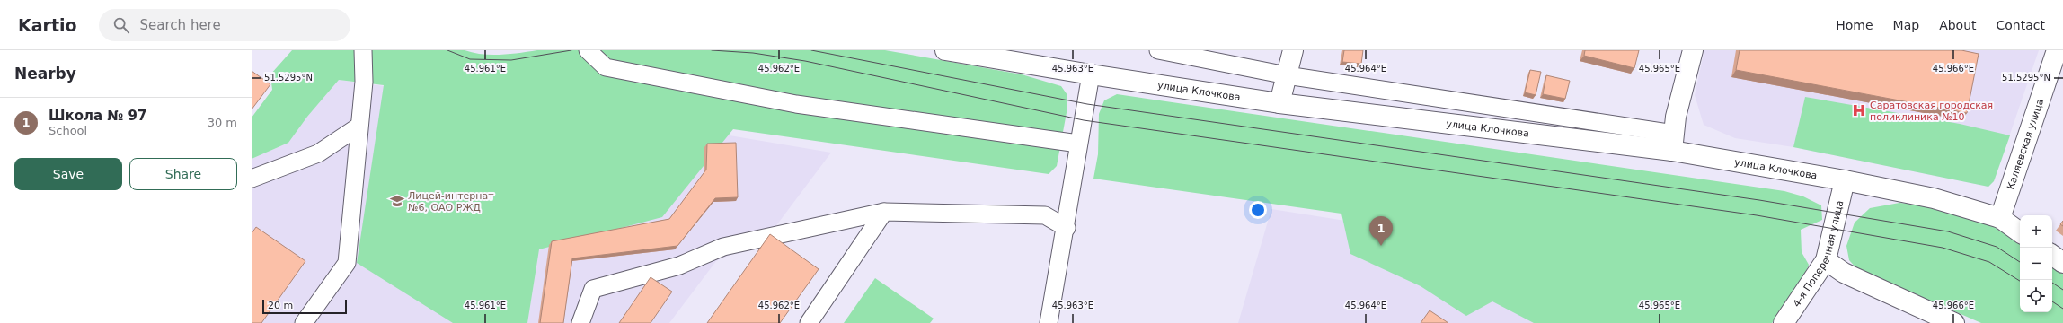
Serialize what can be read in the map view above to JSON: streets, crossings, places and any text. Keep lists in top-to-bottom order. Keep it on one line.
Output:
{"streets":{"street":["улица Клочкова","Каляевская улица","4-я Поперечная улица"]},"crossings":[["улица Клочкова","Каляевская улица"],["улица Клочкова","4-я Поперечная улица"]],"places":{"hospital":["Саратовская городская поликлиника №10"],"school or university":["Лицей-интернат №6, ОАО РЖД"]},"scale_bar":"20 m","page":{"header":"Kartio","search":"Search here","nav":["Home","Map","About","Contact"],"heading":"Nearby","list":[{"mark":"1","name":"Школа № 97","note":"School","value":"30 m"}],"buttons":["Save","Share"],"map_buttons":["+","−"],"pins":"1","scale":"20 m"},"coordinates":["45.961°E","45.962°E","45.963°E","45.964°E","45.965°E","45.966°E","51.5295°N"]}
